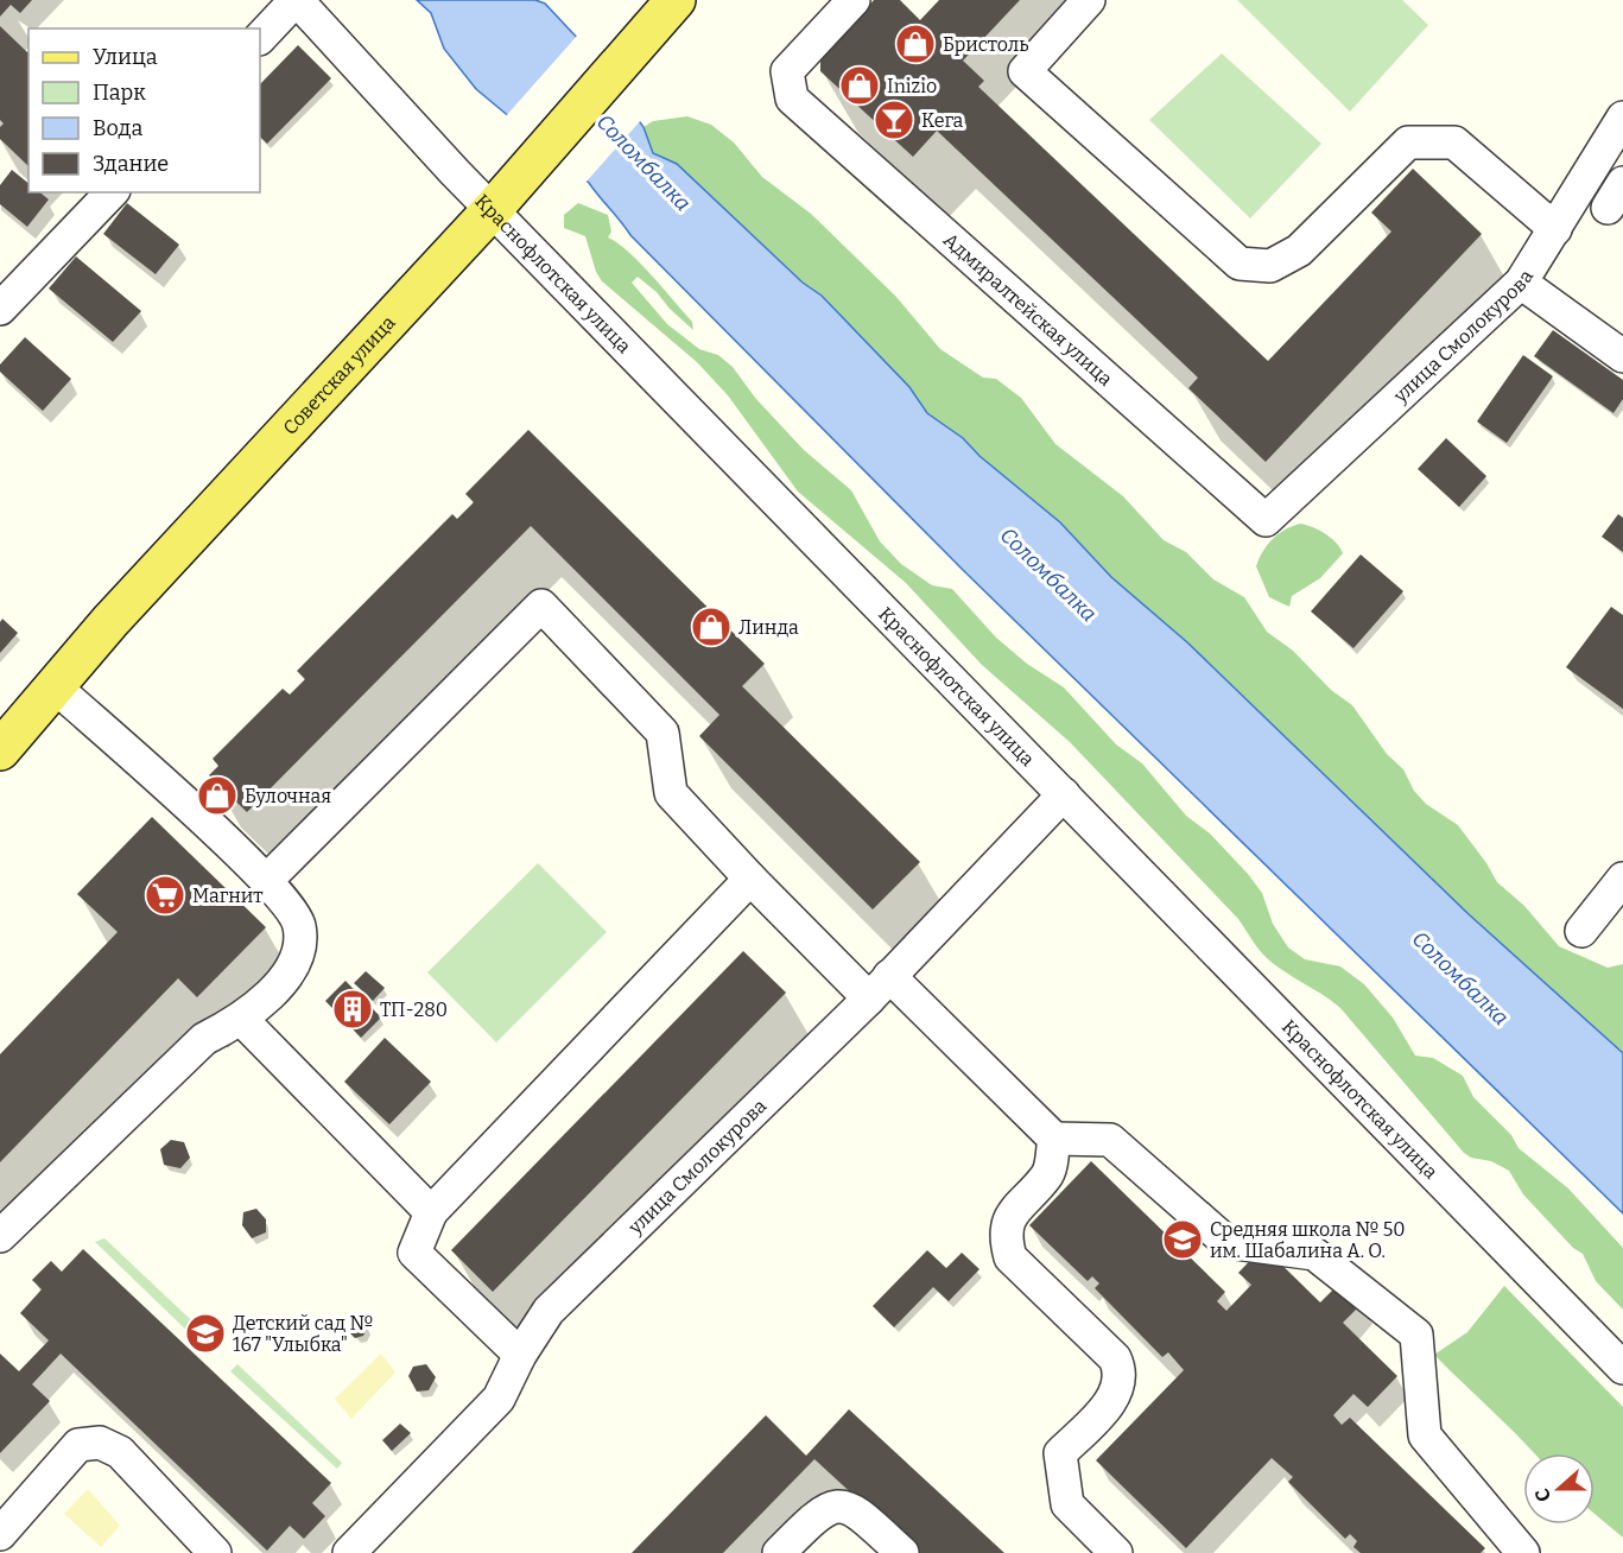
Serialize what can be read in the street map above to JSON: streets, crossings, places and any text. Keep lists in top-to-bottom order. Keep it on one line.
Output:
{"streets":{"main road":["Советская улица"],"street":["Краснофлотская улица","Адмиралтейская улица","улица Смолокурова"]},"crossings":[["Краснофлотская улица","улица Смолокурова"],["Краснофлотская улица","Советская улица"],["Адмиралтейская улица","улица Смолокурова"]],"water":["Соломбалка"],"places":{"shop":["Бристоль","Inizio","Линда","Булочная"],"bar":["Кега"],"supermarket":["Магнит"],"building":["ТП-280"],"school or university":["Средняя школа № 50 им. Шабалина А. О.","Детский сад № 167 \"Улыбка\""]},"legend":["Улица","Парк","Вода","Здание"],"north":"left"}
